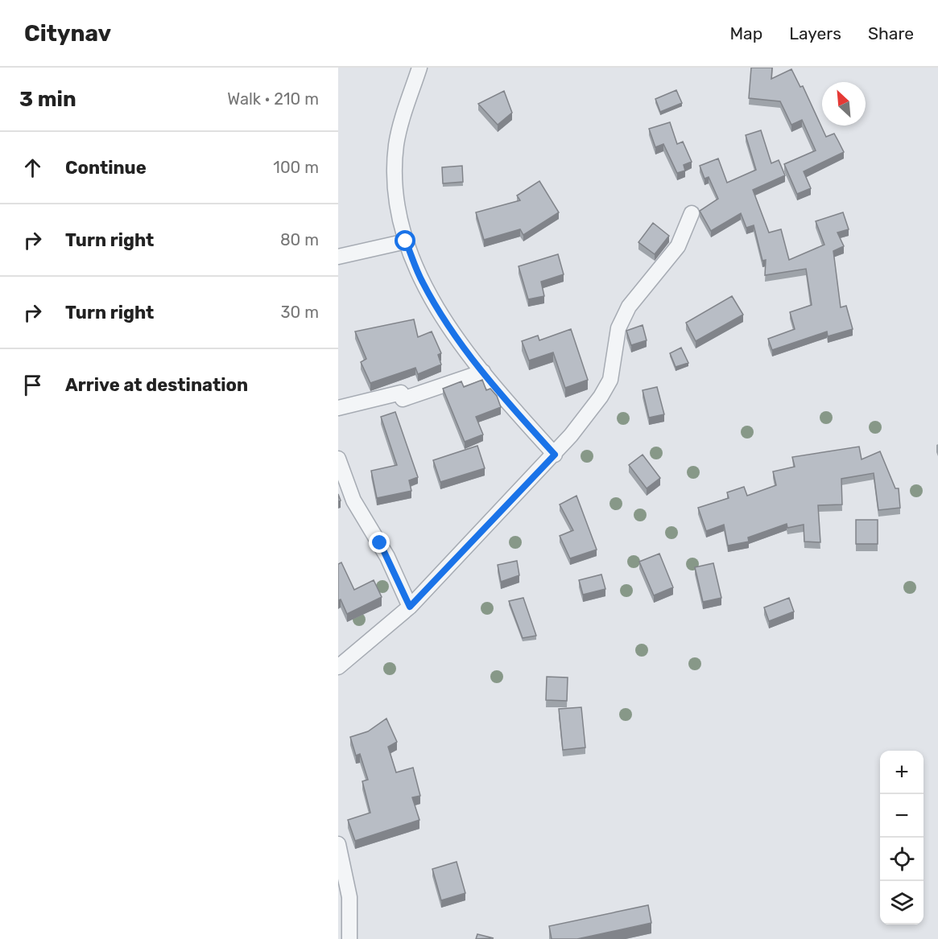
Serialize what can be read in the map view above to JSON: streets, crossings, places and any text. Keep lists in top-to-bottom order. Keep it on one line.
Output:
{"north":"top left","page":{"header":"Citynav","nav":["Map","Layers","Share"],"heading":["3 min","Walk · 210 m"],"list":[["Continue","100 m"],["Turn right","80 m"],["Turn right","30 m"],"Arrive at destination"],"map_buttons":["+","−"]}}
